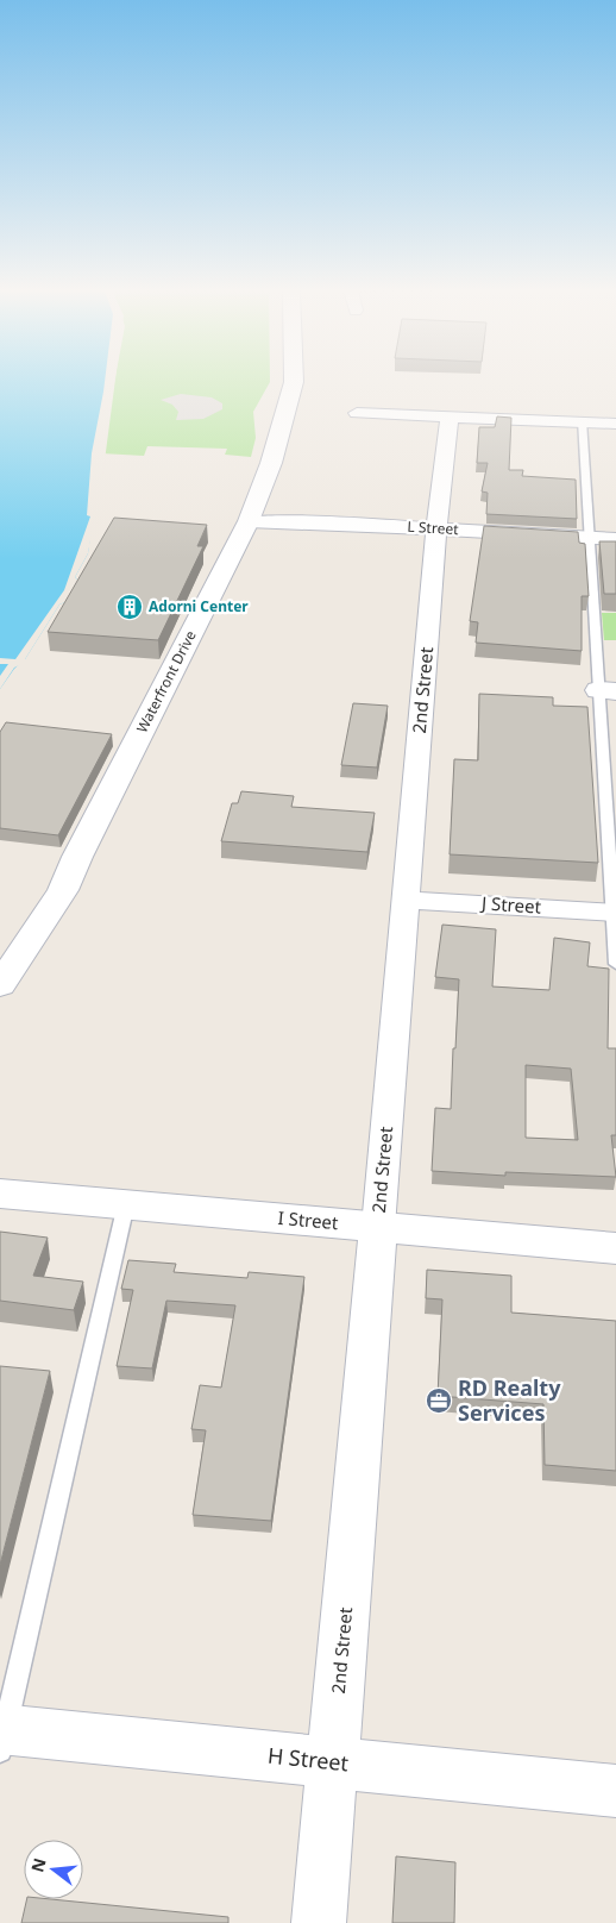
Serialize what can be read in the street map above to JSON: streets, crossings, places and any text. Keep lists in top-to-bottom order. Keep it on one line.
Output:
{"streets":{"street":["L Street","Waterfront Drive","2nd Street","J Street","I Street","H Street"]},"crossings":[["L Street","Waterfront Drive"],["L Street","2nd Street"],["2nd Street","J Street"],["2nd Street","I Street"],["2nd Street","H Street"]],"places":{"building":["Adorni Center"],"office":["RD Realty Services"]},"north":"left"}
